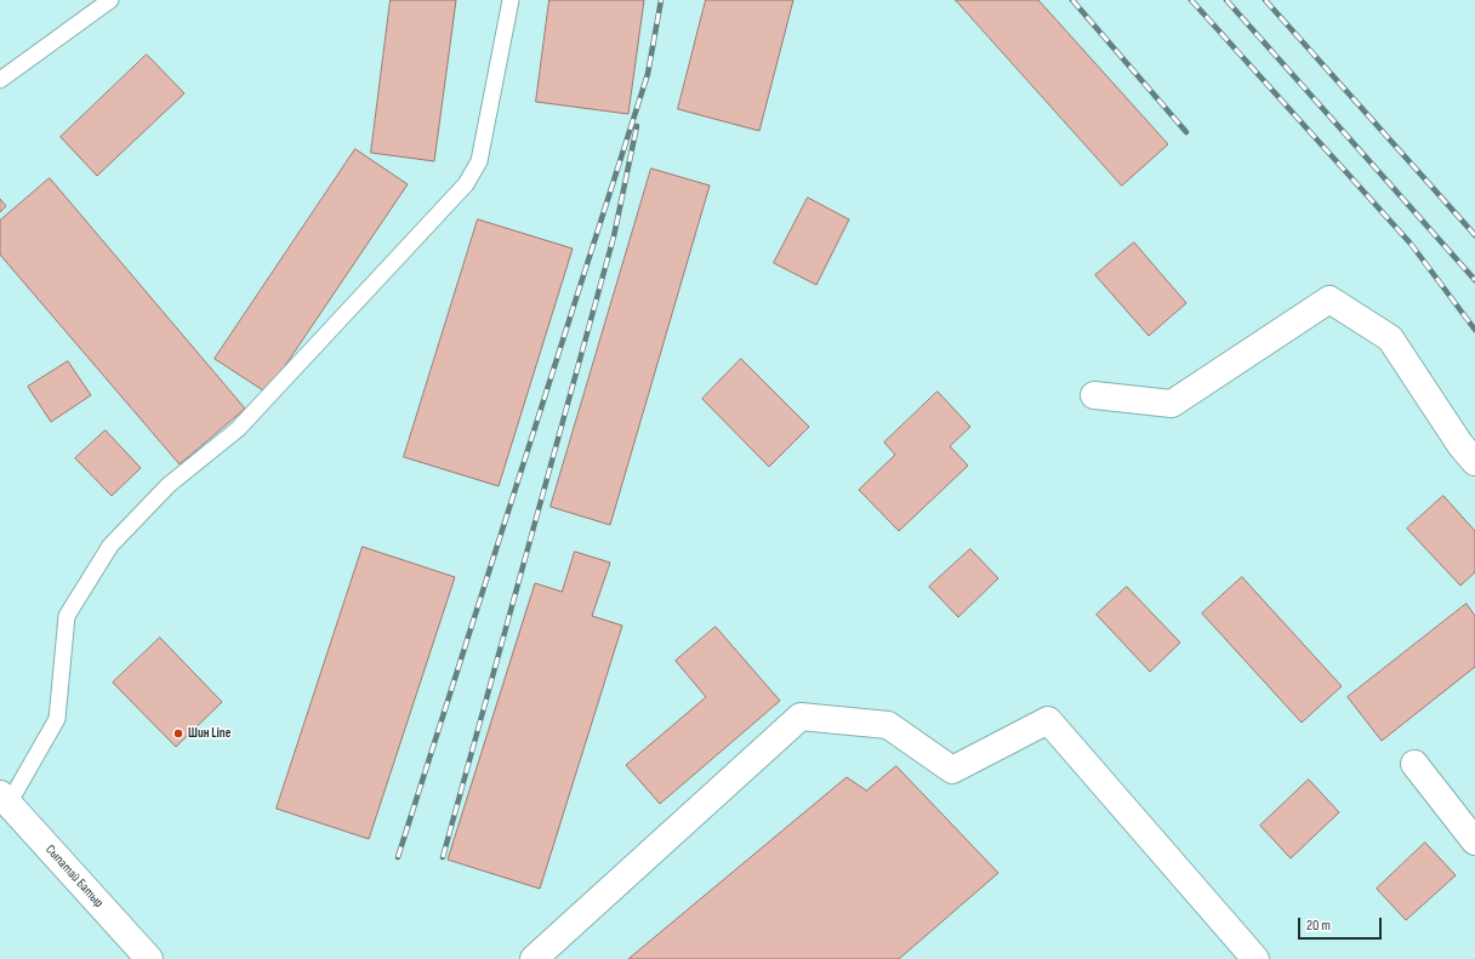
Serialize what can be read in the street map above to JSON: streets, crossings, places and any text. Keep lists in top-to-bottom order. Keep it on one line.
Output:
{"streets":{"street":["Сыпатай Батыр"]},"places":["Шин Line"],"scale_bar":"20 m"}
